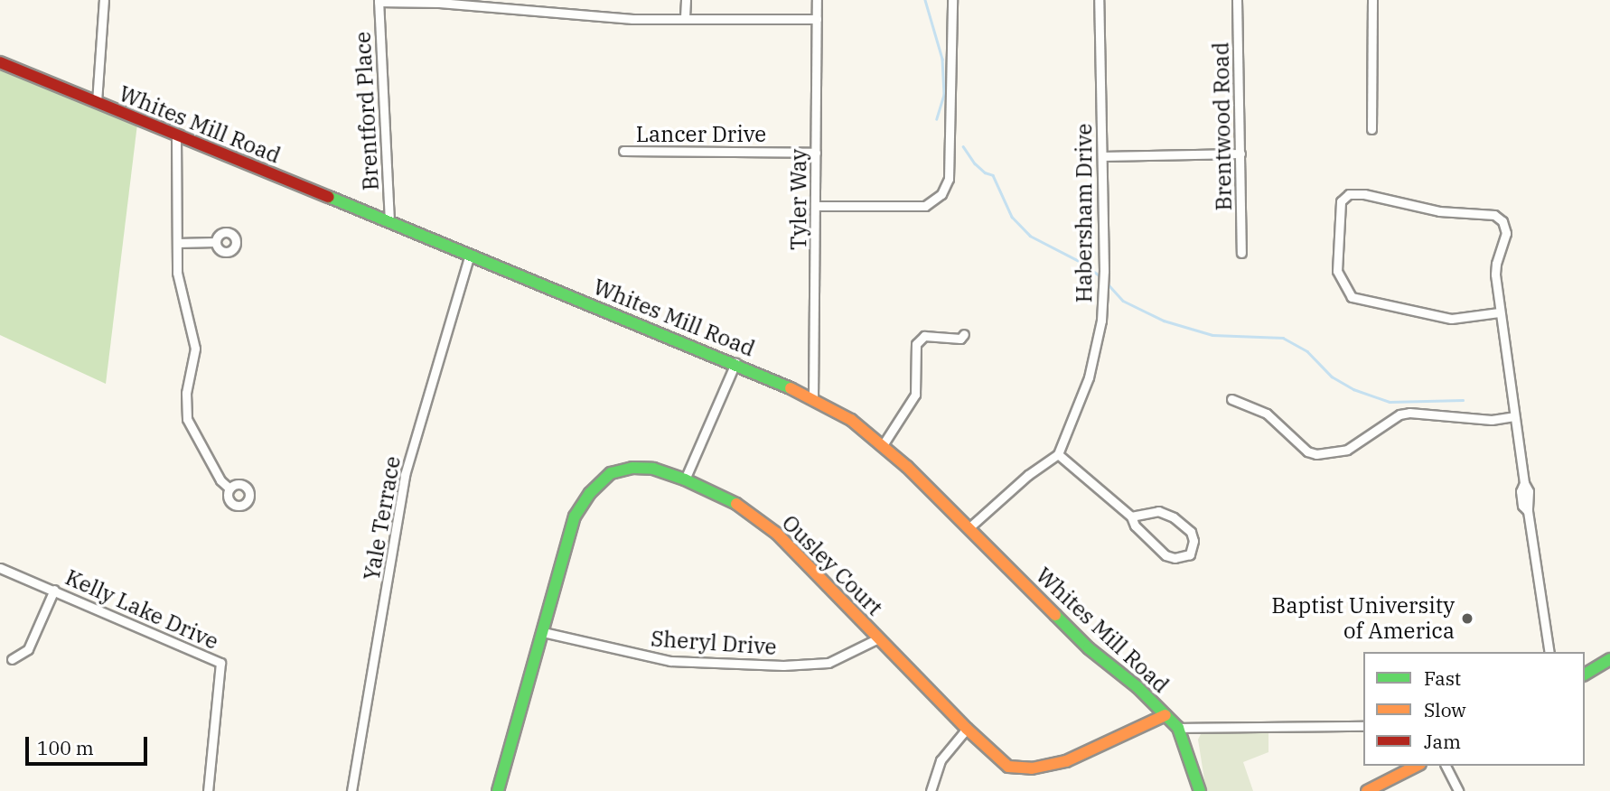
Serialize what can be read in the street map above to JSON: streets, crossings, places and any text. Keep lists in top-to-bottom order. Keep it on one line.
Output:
{"streets":{"street":["Brentford Place","Whites Mill Road","Brentwood Road","Lancer Drive","Tyler Way","Habersham Drive","Yale Terrace","Ousley Court","Kelly Lake Drive","Sheryl Drive"]},"crossings":[["Brentford Place","Whites Mill Road"],["Whites Mill Road","Tyler Way"],["Whites Mill Road","Yale Terrace"],["Whites Mill Road","Ousley Court"],["Lancer Drive","Tyler Way"],["Ousley Court","Sheryl Drive"]],"places":["Baptist University of America"],"legend":["Fast","Slow","Jam"],"scale_bar":"100 m"}
